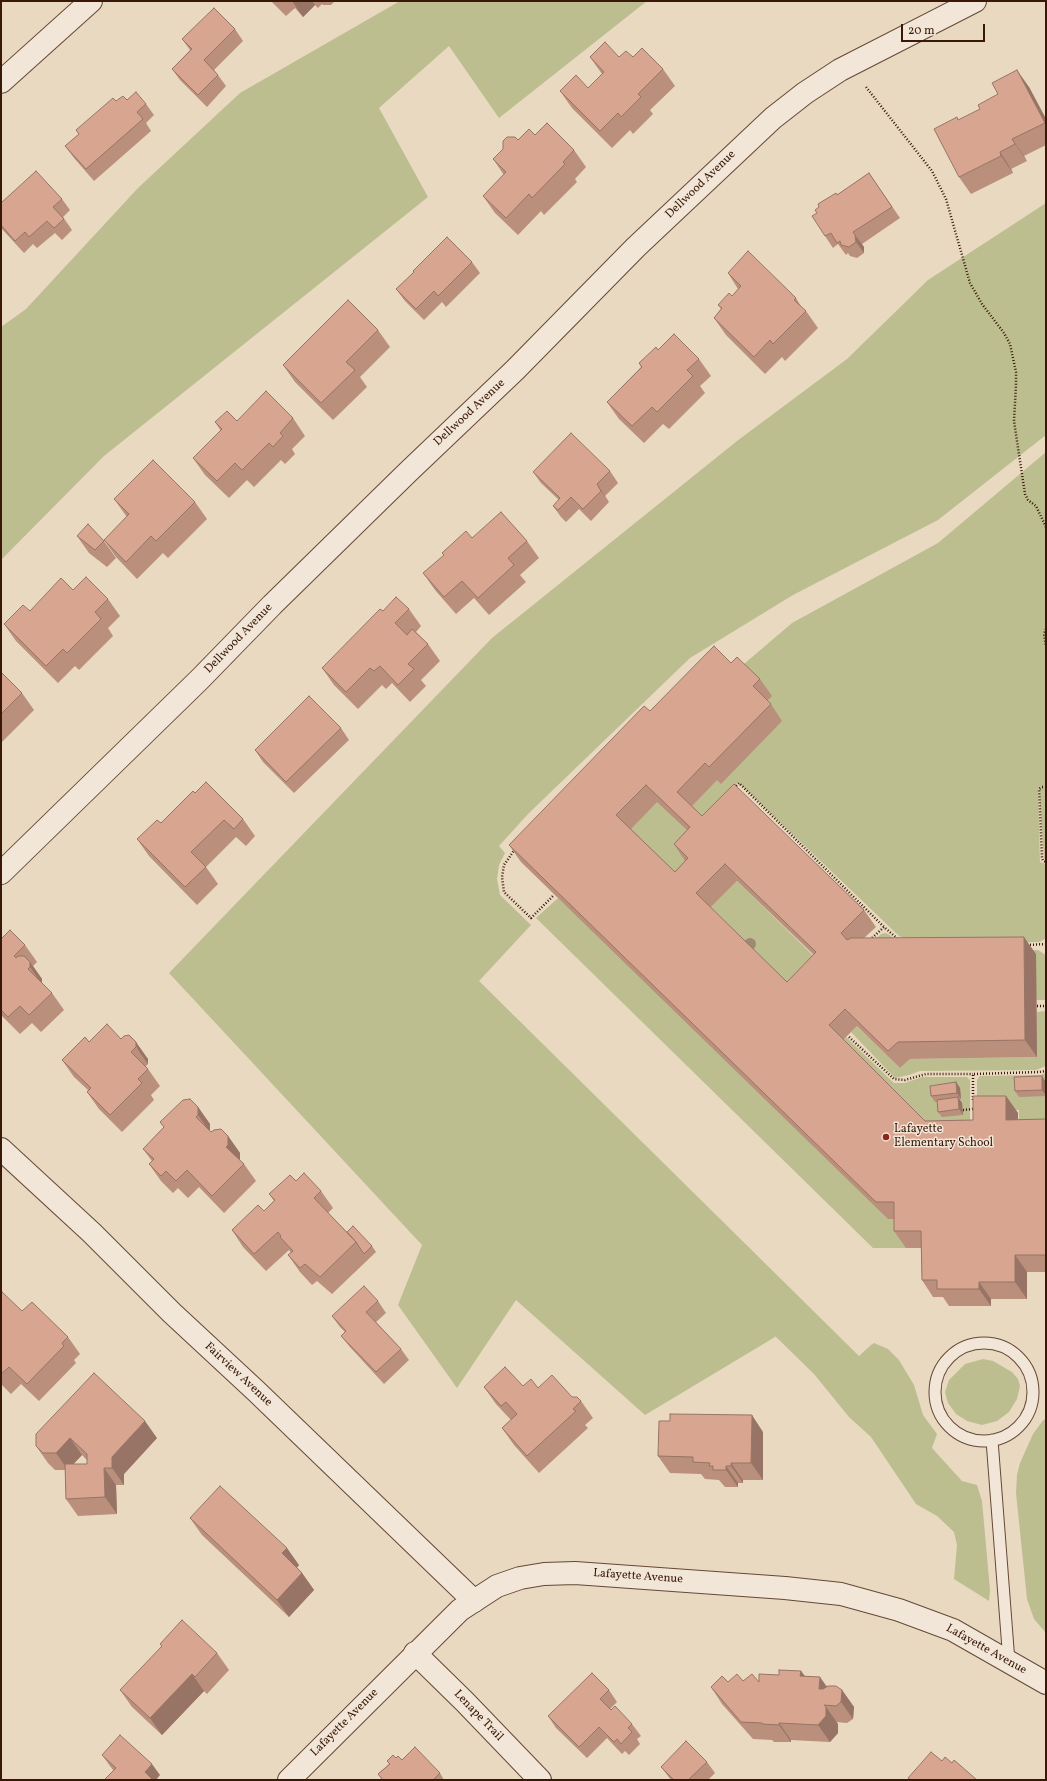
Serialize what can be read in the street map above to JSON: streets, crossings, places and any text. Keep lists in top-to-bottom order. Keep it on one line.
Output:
{"streets":{"street":["Dellwood Avenue","Fairview Avenue","Lafayette Avenue","Lenape Trail"]},"crossings":[["Fairview Avenue","Lafayette Avenue"],["Lafayette Avenue","Lenape Trail"]],"places":["Lafayette Elementary School"],"scale_bar":"20 m"}
